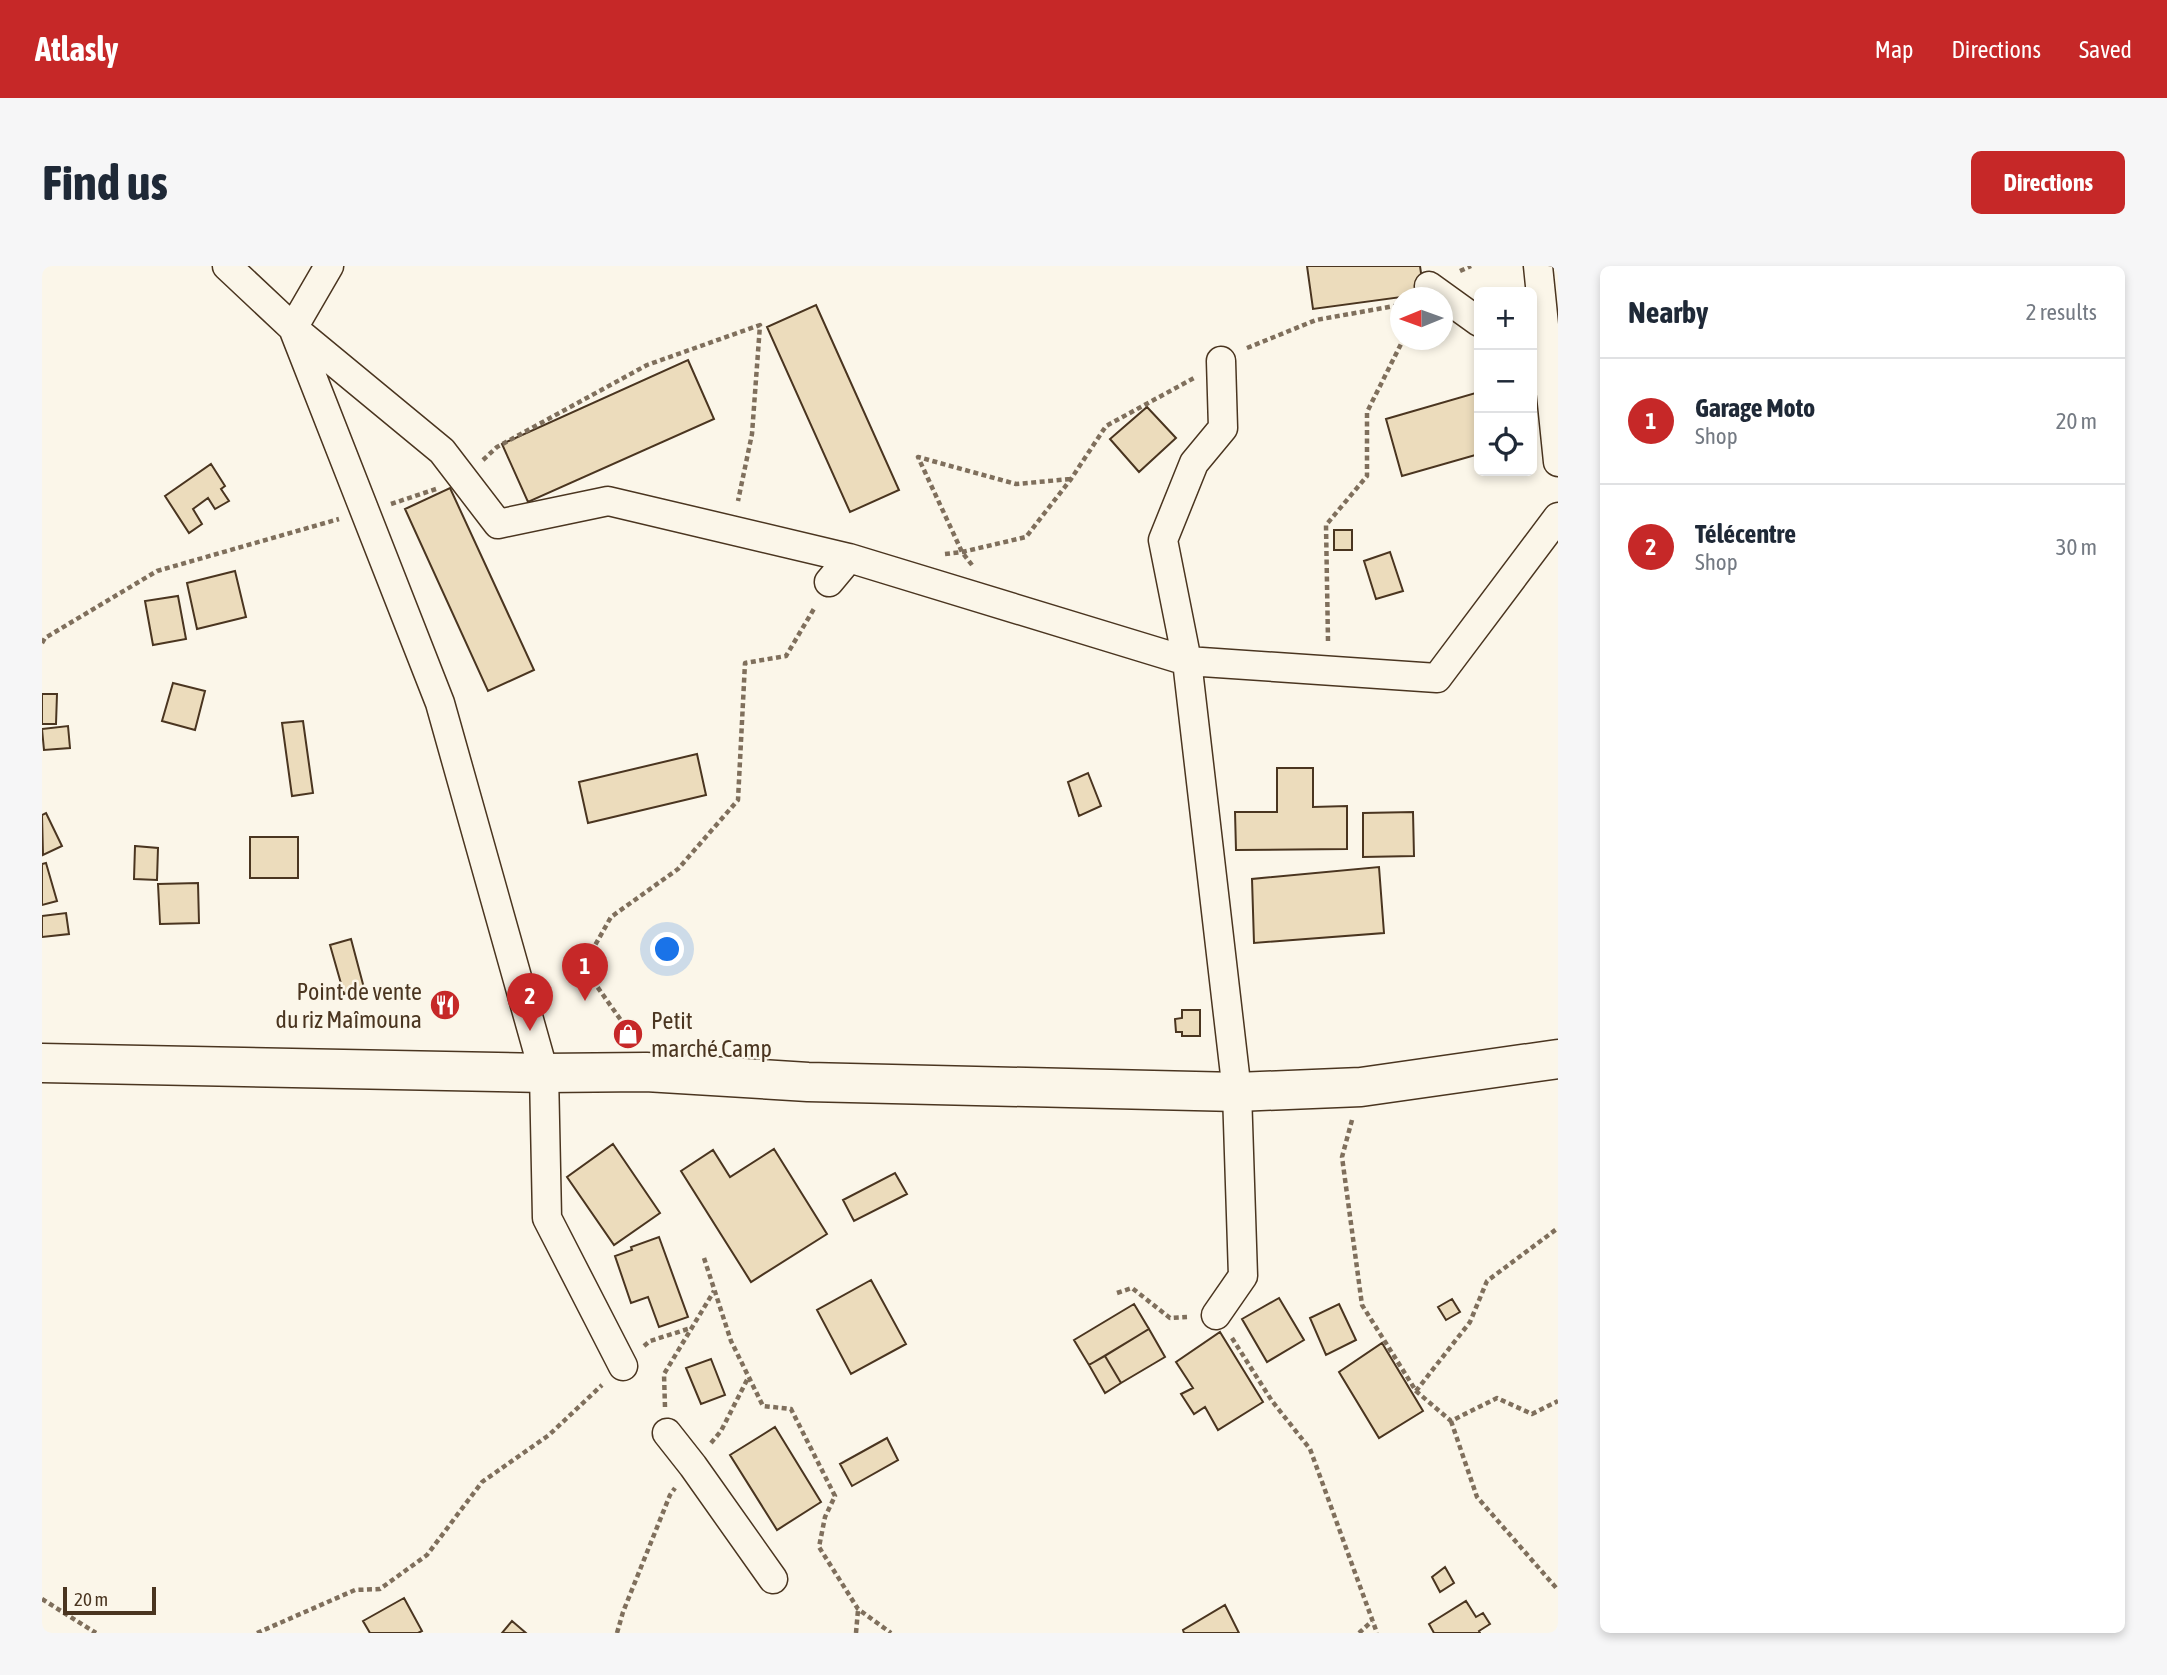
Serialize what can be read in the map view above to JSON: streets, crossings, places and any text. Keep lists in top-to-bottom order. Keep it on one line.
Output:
{"places":{"restaurant":["Point de vente du riz Maîmouna"],"shop":["Petit marché Camp"]},"scale_bar":"20 m","north":"left","page":{"header":"Atlasly","nav":["Map","Directions","Saved"],"buttons":"Directions","title":"Find us","heading":["Nearby","2 results"],"map_buttons":["+","−"],"list":[{"mark":"1","name":"Garage Moto","note":"Shop","value":"20 m"},{"mark":"2","name":"Télécentre","note":"Shop","value":"30 m"}],"pins":["1","2"],"scale":"20 m"}}
